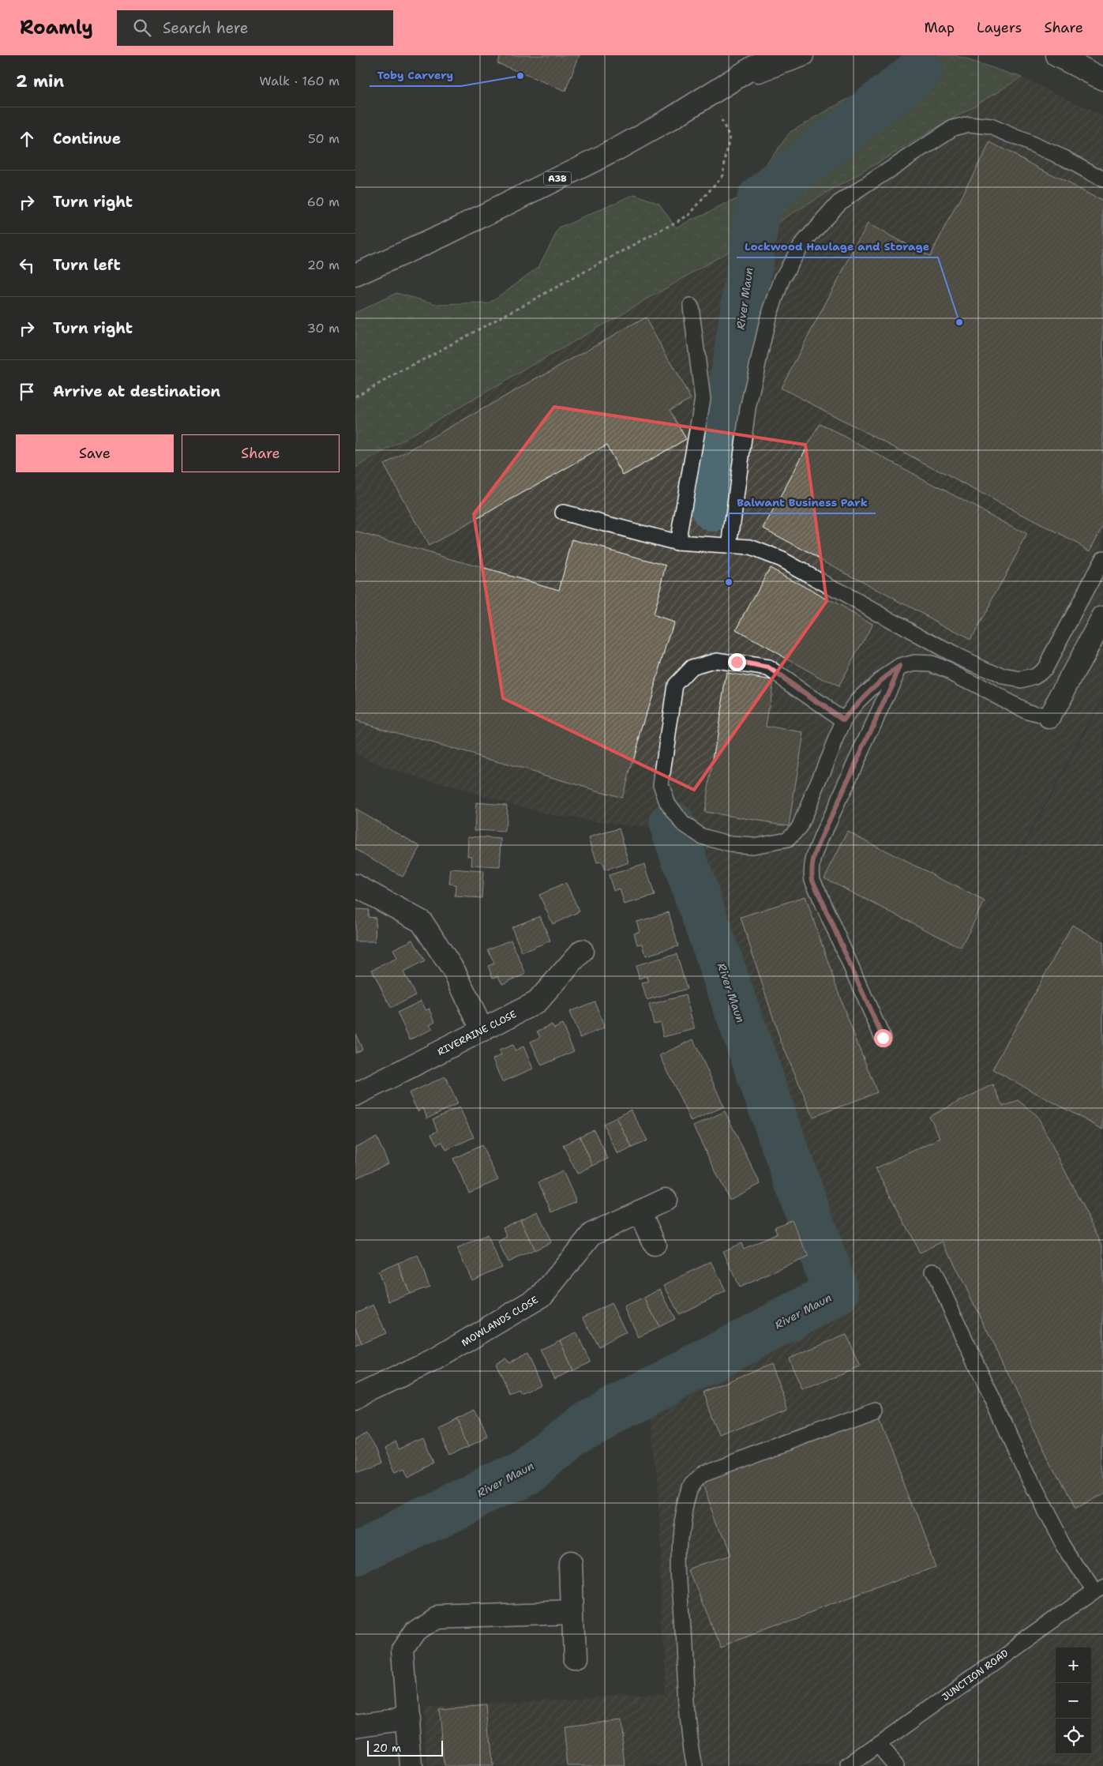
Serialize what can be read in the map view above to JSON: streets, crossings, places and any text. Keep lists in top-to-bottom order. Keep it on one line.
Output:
{"streets":{"main road":["A38","RIVERAINE CLOSE","MOWLANDS CLOSE"],"lane":["JUNCTION ROAD"]},"water":["River Maun"],"places":["Toby Carvery","Lockwood Haulage and Storage","Balwant Business Park"],"scale_bar":"20 m","page":{"header":"Roamly","search":"Search here","nav":["Map","Layers","Share"],"heading":["2 min","Walk · 160 m"],"list":[["Continue","50 m"],["Turn right","60 m"],["Turn left","20 m"],["Turn right","30 m"],"Arrive at destination"],"buttons":["Save","Share"],"map_buttons":["+","−"],"scale":"20 m"}}
